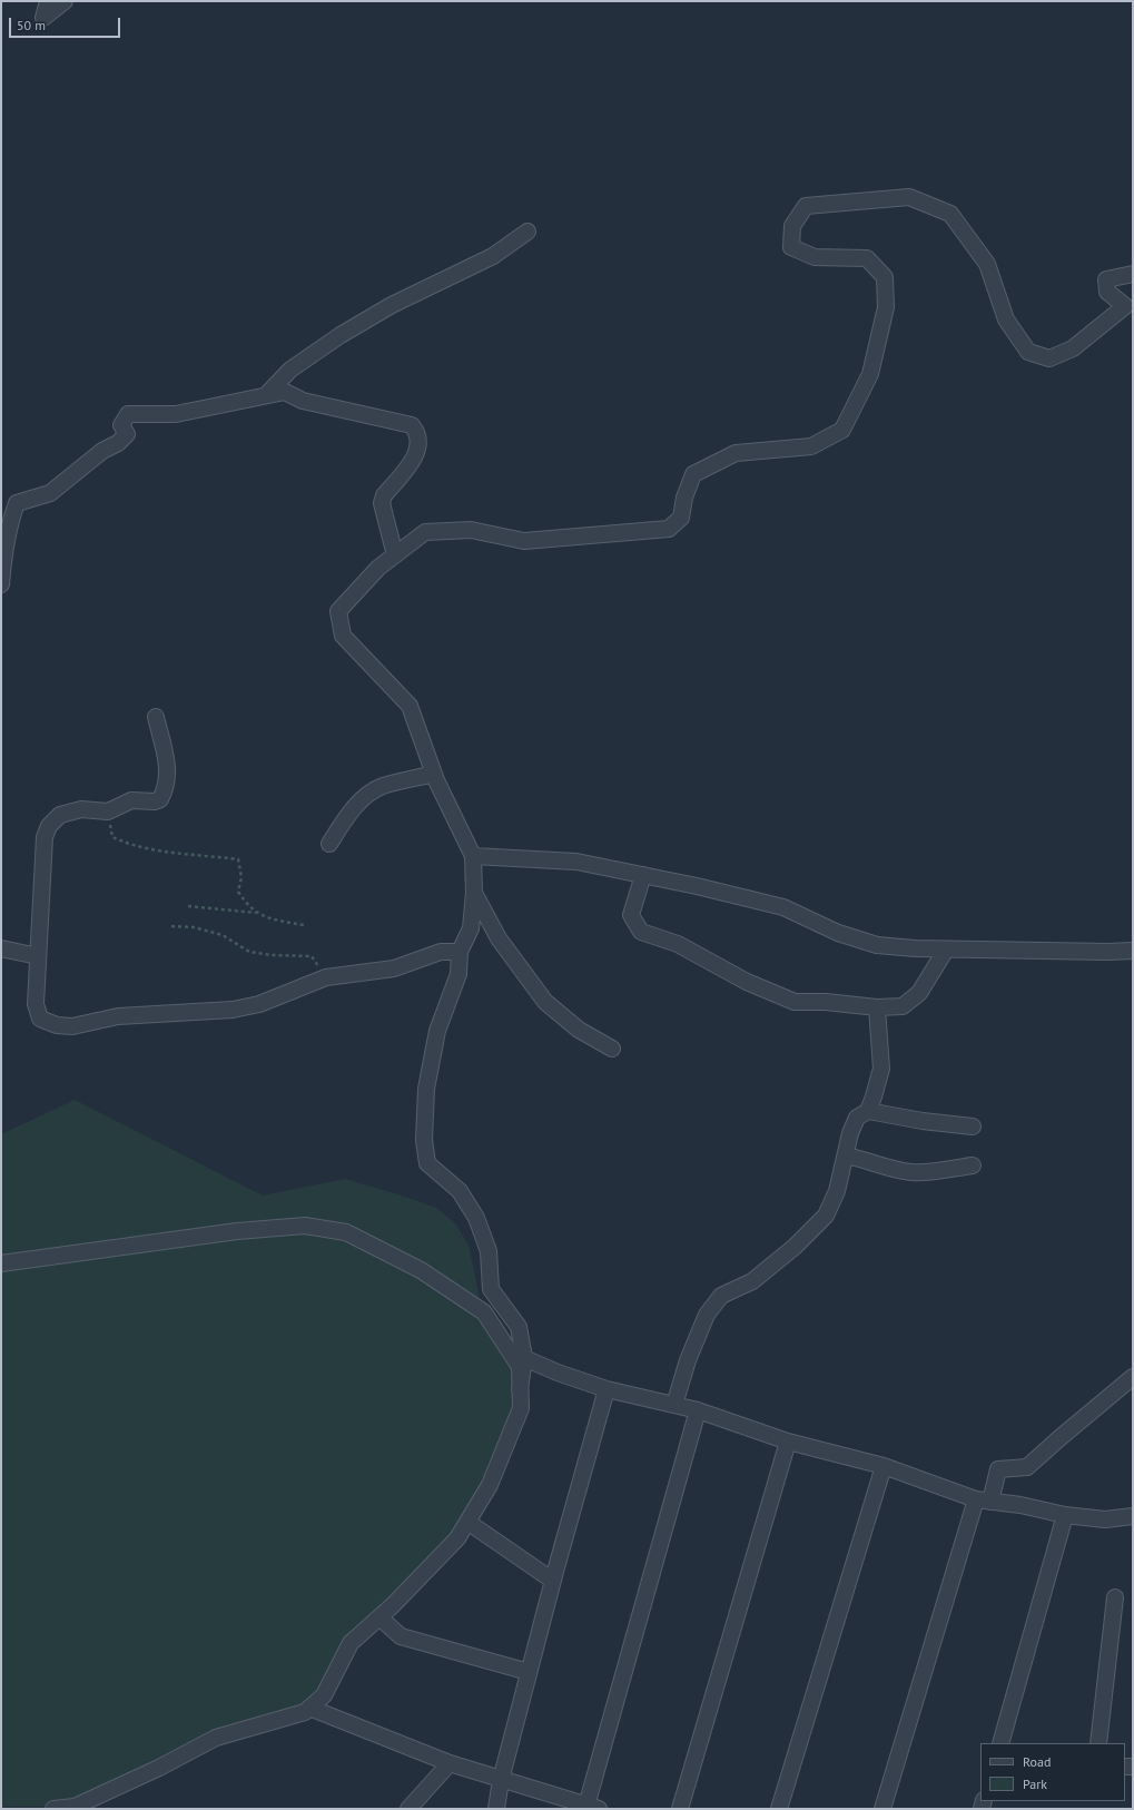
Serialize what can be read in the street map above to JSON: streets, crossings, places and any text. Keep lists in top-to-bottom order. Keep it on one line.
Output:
{"legend":["Road","Park"],"scale_bar":"50 m"}
